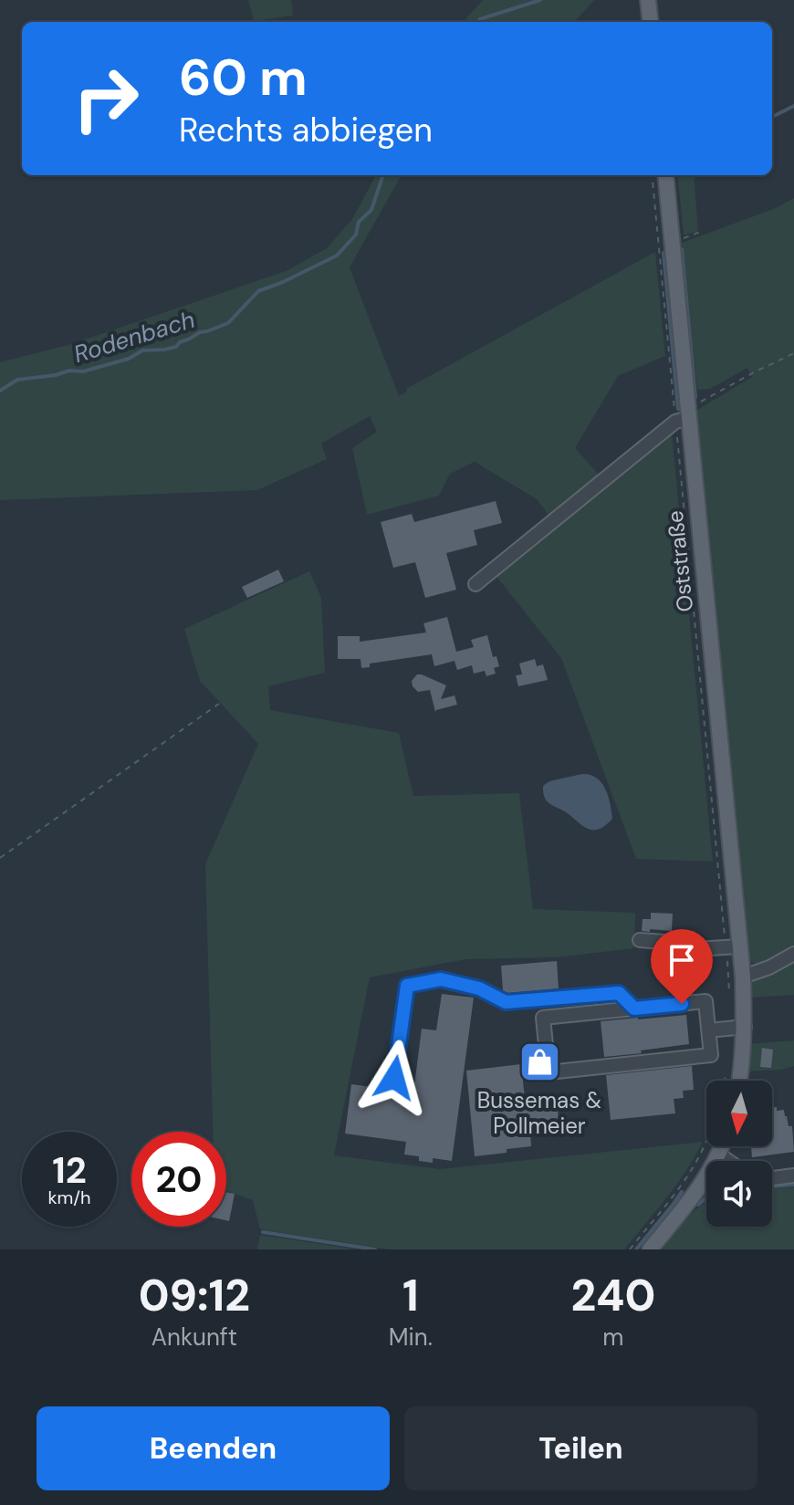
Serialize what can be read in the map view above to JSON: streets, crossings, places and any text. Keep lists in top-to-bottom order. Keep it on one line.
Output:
{"streets":{"main road":["Oststraße"]},"water":["Rodenbach"],"places":{"shop":["Bussemas & Pollmeier"]},"north":"bottom","page":{"turn":["60 m","Rechts abbiegen"],"speed":"12 km/h","limit":"20","eta":["09:12","Ankunft","1","Min.","240","m"],"buttons":["Beenden","Teilen"]}}
